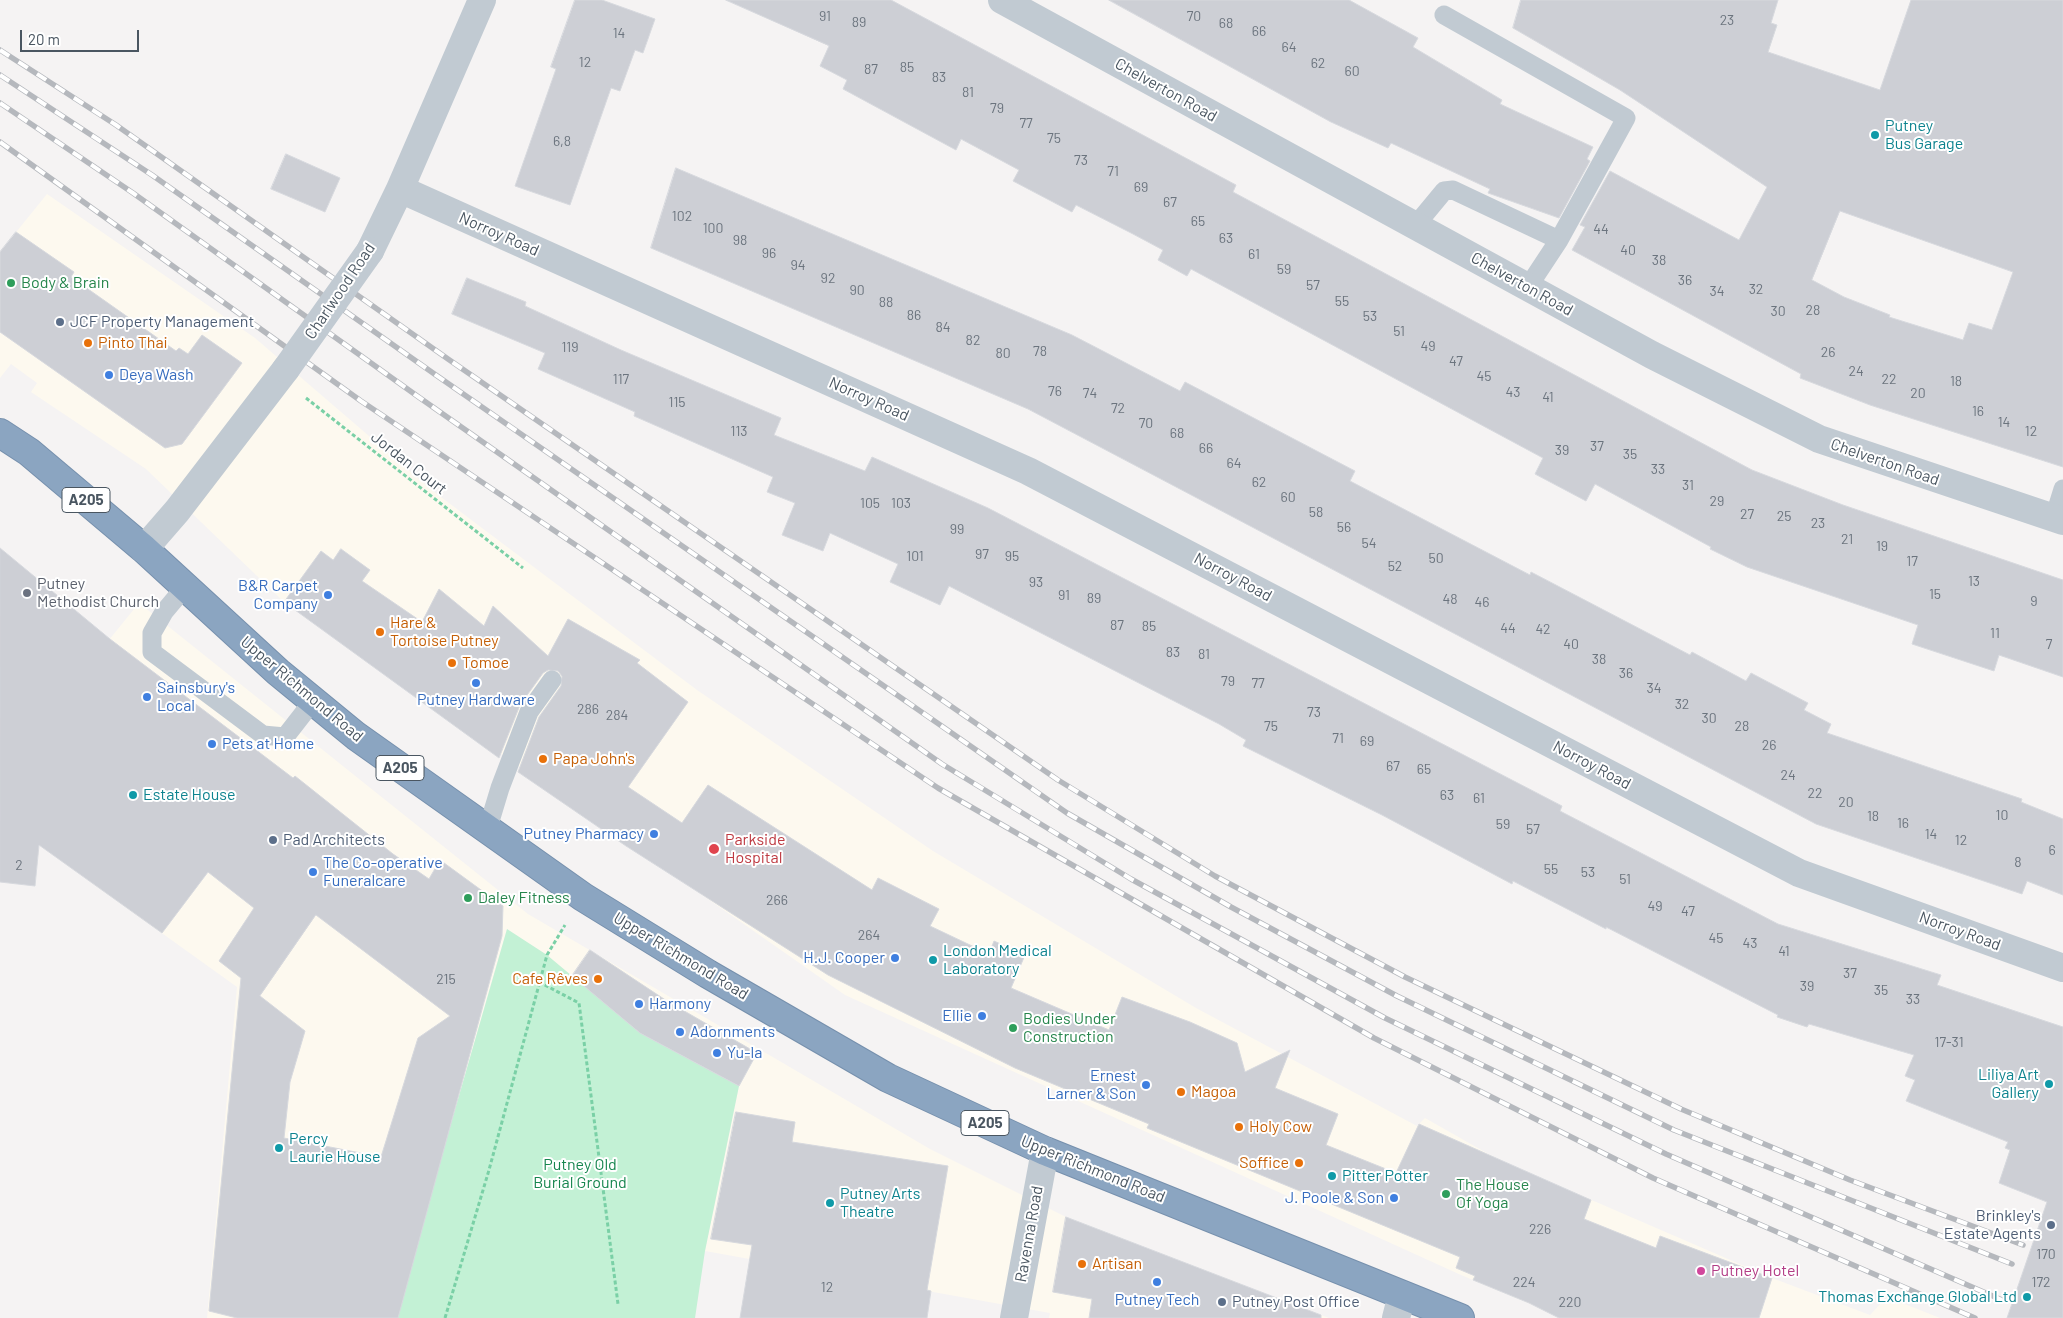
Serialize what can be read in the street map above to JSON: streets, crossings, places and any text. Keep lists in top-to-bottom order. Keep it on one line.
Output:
{"streets":{"highway":["A205","Upper Richmond Road"],"street":["Chelverton Road","Norroy Road","Charlwood Road","Ravenna Road"],"path":["Jordan Court"]},"crossings":[["Norroy Road","Charlwood Road"],["Charlwood Road","Jordan Court"],["Charlwood Road","Upper Richmond Road"],["Upper Richmond Road","Ravenna Road"]],"parks":["Putney Old Burial Ground"],"places":["Putney Bus Garage","Body & Brain","JCF Property Management","Pinto Thai","Deya Wash","Putney Methodist Church","B&R Carpet Company","Hare & Tortoise Putney","Tomoe","Putney Hardware","Sainsbury's Local","Pets at Home","Papa John's","Estate House","Putney Pharmacy","Pad Architects","Parkside Hospital","The Co-operative Funeralcare","Daley Fitness","H.J. Cooper","London Medical Laboratory","Cafe Rêves","Harmony","Ellie","Bodies Under Construction","Adornments","Yu-la","Liliya Art Gallery","Ernest Larner & Son","Magoa","Holy Cow","Percy Laurie House","Soffice","Pitter Potter","The House Of Yoga","J. Poole & Son","Putney Arts Theatre","Brinkley's Estate Agents","Artisan","Putney Hotel","Putney Tech","Thomas Exchange Global Ltd","Putney Post Office"],"house_numbers":["91","70","23","89","68","66","14","64","12","62","85","87","60","83","81","79","77","75","6,8","73","71","69","67","102","65","100","44","63","98","40","96","61","38","94","59","92","36","57","32","90","34","55","88","28","30","86","53","84","51","82","49","119","78","26","80","47","24","45","117","22","18","76","43","74","20","41","115","72","16","14","70","113","12","68","37","66","39","35","64","33","62","31","60","29","105","103","58","27","25","23","56","99","21","54","19","97","101","95","50","17","52","13","93","15","91","89","48","9","46","87","85","44","42","11","40","7","83","81","38","36","79","77","34","32","286","73","284","30","75","28","71","69","26","67","65","24","22","63","61","20","10","18","16","59","57","14","12","6","8","2","55","53","51","266","49","47","264","45","43","41","37","215","39","35","33","17-31","226","170","224","172","12","220"],"scale_bar":"20 m"}
